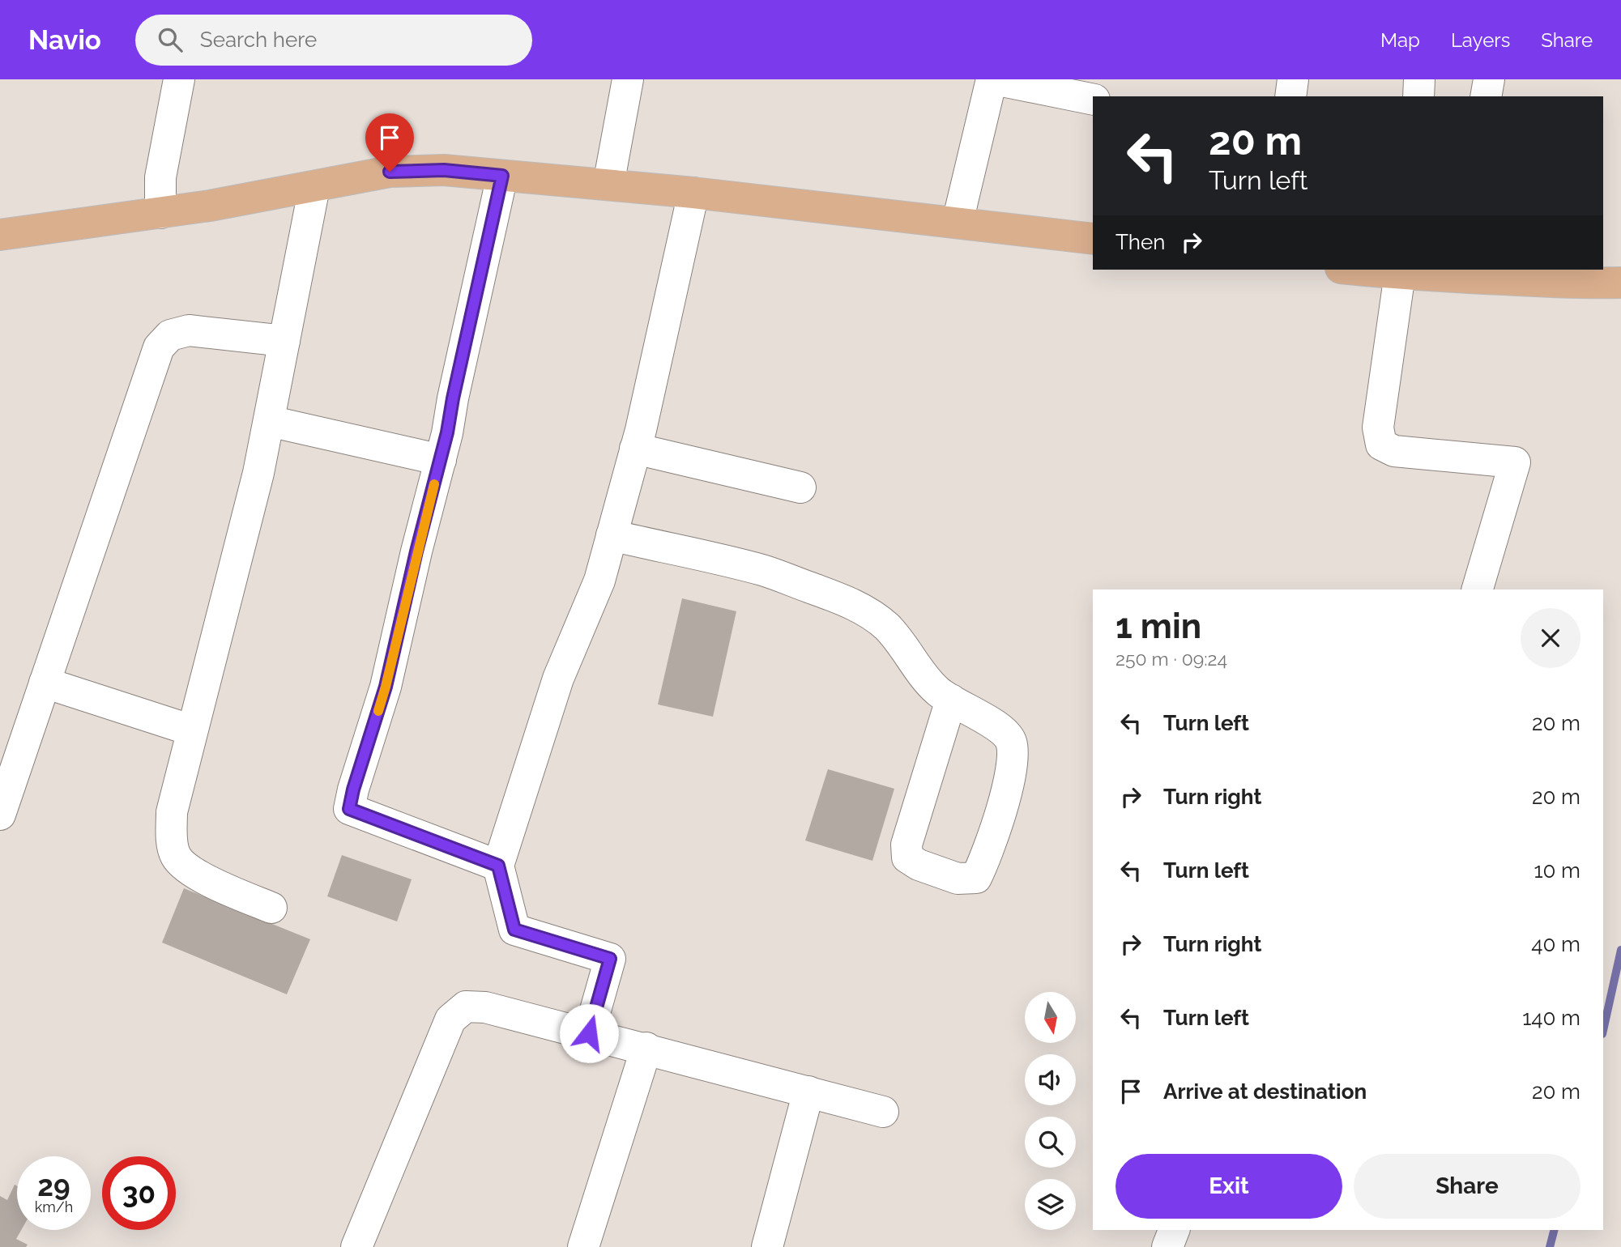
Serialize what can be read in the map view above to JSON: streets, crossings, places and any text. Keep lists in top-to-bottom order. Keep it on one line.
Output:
{"north":"bottom","page":{"header":"Navio","search":"Search here","nav":["Map","Layers","Share"],"turn":["20 m","Turn left"],"then":"Then","heading":["1 min","250 m · 09:24"],"list":[{"name":"Turn left","value":"20 m"},{"name":"Turn right","value":"20 m"},{"name":"Turn left","value":"10 m"},{"name":"Turn right","value":"40 m"},{"name":"Turn left","value":"140 m"},{"name":"Arrive at destination","value":"20 m"}],"buttons":["Exit","Share"],"speed":"29 km/h","limit":"30"}}
